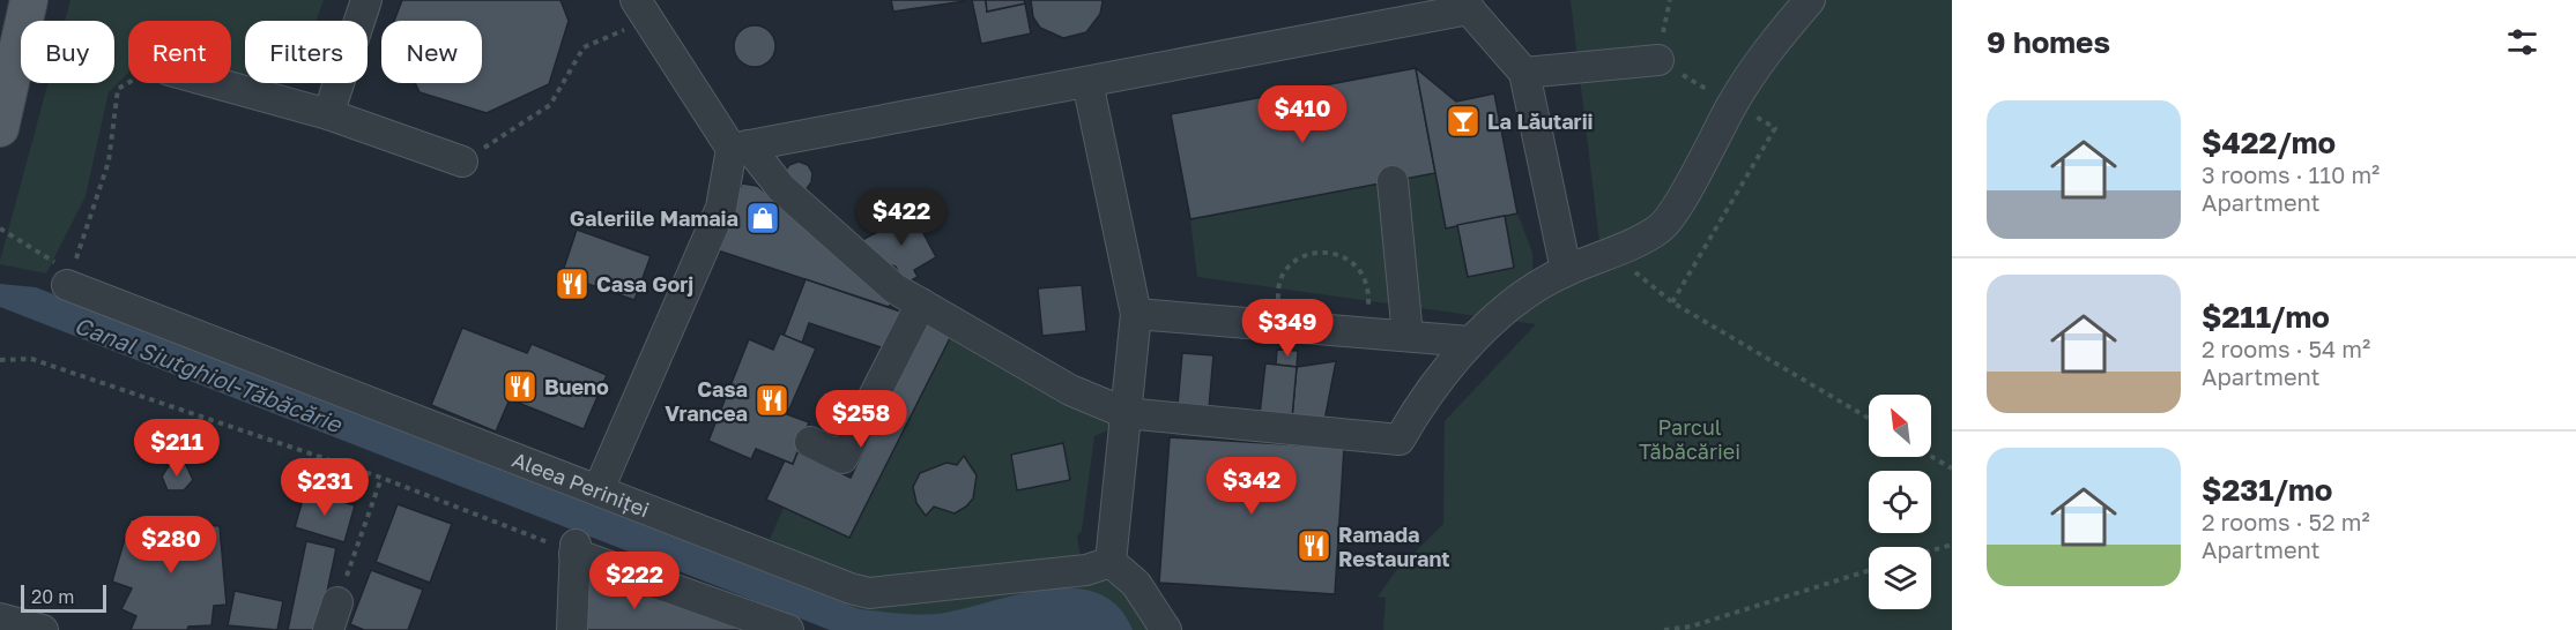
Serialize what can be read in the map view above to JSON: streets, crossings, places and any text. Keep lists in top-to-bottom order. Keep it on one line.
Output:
{"streets":{"lane":["Aleea Periniței"]},"water":["Canal Siutghiol-Tăbăcărie"],"parks":["Parcul Tăbăcăriei"],"places":{"bar":["La Lăutarii"],"shop":["Galeriile Mamaia"],"restaurant":["Casa Gorj","Bueno","Casa Vrancea","Ramada Restaurant"]},"scale_bar":"20 m","north":"top left","page":{"heading":"9 homes","chip":["Buy","Rent","Filters","New"],"list":[{"name":"$422/mo","note":"3 rooms · 110 m² · Apartment"},{"name":"$211/mo","note":"2 rooms · 54 m² · Apartment"},{"name":"$231/mo","note":"2 rooms · 52 m² · Apartment"}],"price":["$410","$422","$349","$258","$211","$342","$231","$280","$222"],"scale":"20 m"}}
